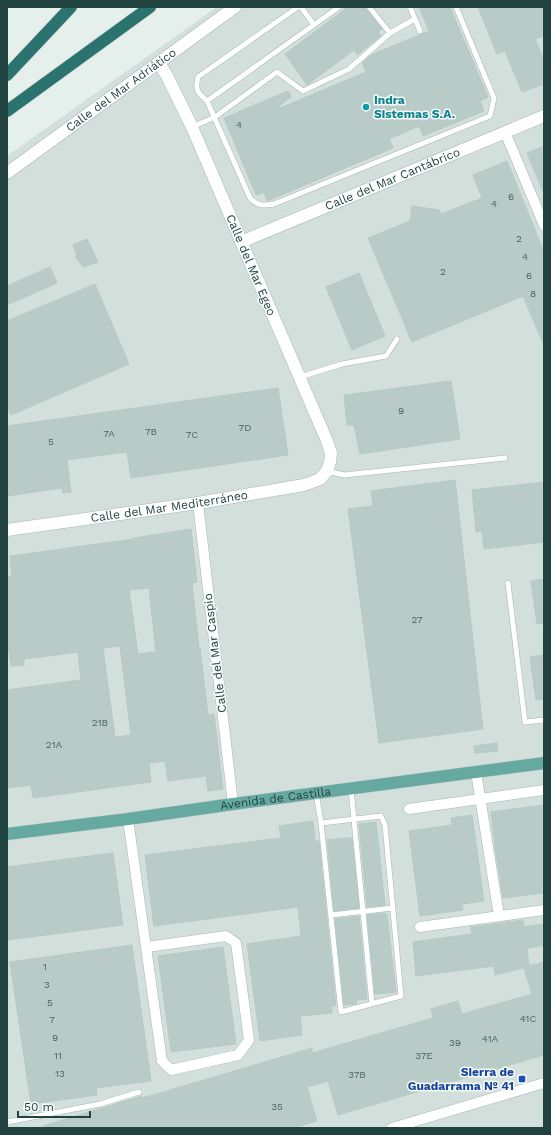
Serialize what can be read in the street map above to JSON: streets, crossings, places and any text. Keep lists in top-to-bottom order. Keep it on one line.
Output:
{"streets":{"main road":["Avenida de Castilla"],"street":["Calle del Mar Adriático","Calle del Mar Cantábrico","Calle del Mar Egeo","Calle del Mar Mediterráneo","Calle del Mar Caspio"]},"crossings":[["Calle del Mar Adriático","Calle del Mar Egeo"],["Calle del Mar Cantábrico","Calle del Mar Egeo"],["Calle del Mar Egeo","Calle del Mar Mediterráneo"],["Calle del Mar Mediterráneo","Calle del Mar Caspio"],["Calle del Mar Caspio","Avenida de Castilla"]],"places":{"other":["Indra Sistemas S.A."],"transit":["Sierra de Guadarrama Nº 41"]},"house_numbers":["4","6","4","2","4","2","6","8","9","7D","7B","7A","7C","5","27","21B","21A","1","3","5","41C","7","9","41A","39","11","37E","13","37B","35"],"scale_bar":"50 m"}
